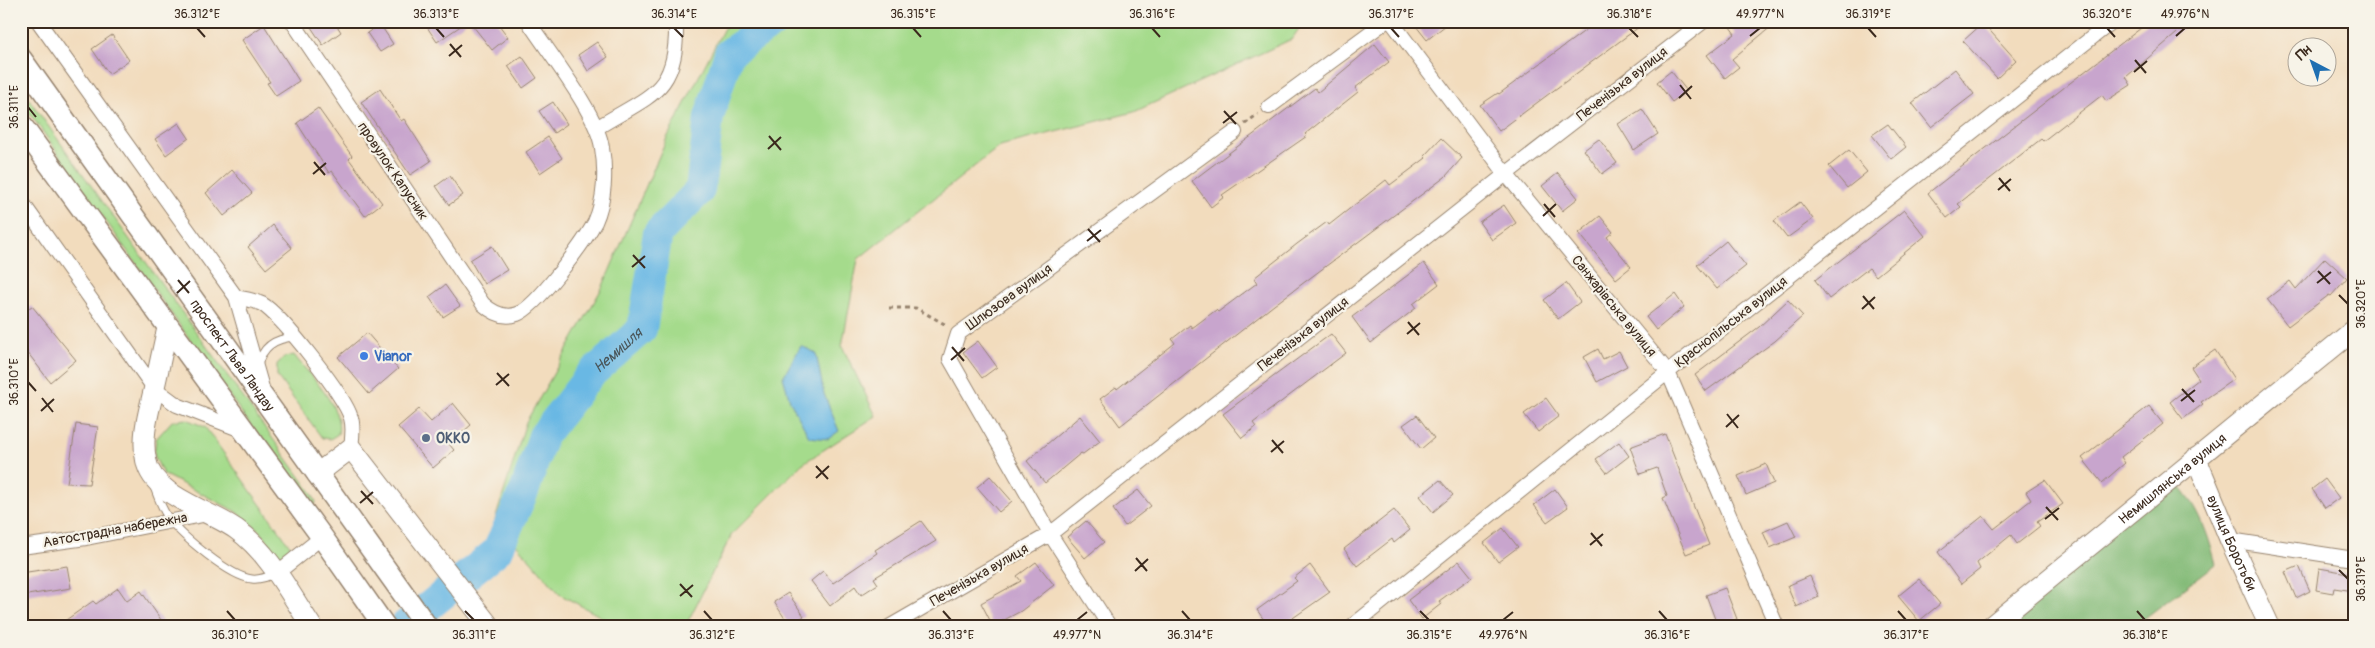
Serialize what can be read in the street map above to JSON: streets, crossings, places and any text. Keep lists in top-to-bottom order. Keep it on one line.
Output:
{"streets":{"main road":["проспект Льва Ландау"],"street":["Печенізька вулиця","провулок Капусник","Шлюзова вулиця","Санжарівська вулиця","Краснопільська вулиця","Немишлянська вулиця","Автострадна набережна","вулиця Боротьби"]},"crossings":[["Печенізька вулиця","Шлюзова вулиця"],["Печенізька вулиця","Санжарівська вулиця"],["Санжарівська вулиця","Краснопільська вулиця"],["Немишлянська вулиця","вулиця Боротьби"]],"water":["Немишля"],"places":["Vianor","ОККО"],"north":"top left","coordinates":["36.312°E","36.313°E","36.314°E","36.315°E","36.316°E","36.317°E","36.318°E","49.977°N","36.319°E","36.320°E","49.976°N","36.311°E","36.310°E"]}
